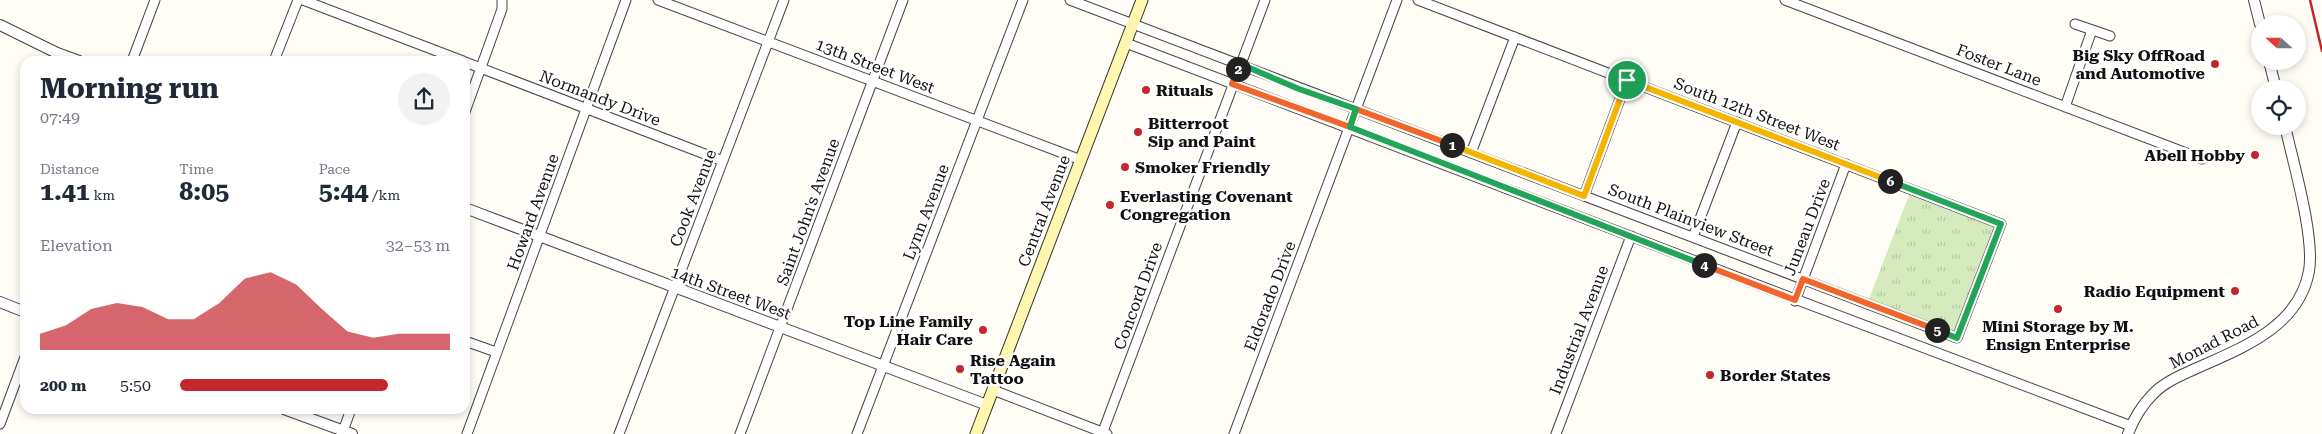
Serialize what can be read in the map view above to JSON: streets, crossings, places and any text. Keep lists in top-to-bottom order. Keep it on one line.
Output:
{"streets":{"main road":["Central Avenue"],"street":["Foster Lane","13th Street West","Normandy Drive","South 12th Street West","Cook Avenue","Howard Avenue","Saint John's Avenue","Lynn Avenue","South Plainview Street","Juneau Drive","14th Street West","Concord Drive","Eldorado Drive","Industrial Avenue","Monad Road"]},"crossings":[["13th Street West","Cook Avenue"],["13th Street West","Central Avenue"],["13th Street West","Saint John's Avenue"],["13th Street West","Lynn Avenue"],["Normandy Drive","Cook Avenue"],["Normandy Drive","Howard Avenue"],["South 12th Street West","South Plainview Street"],["South 12th Street West","Juneau Drive"],["Cook Avenue","14th Street West"],["Central Avenue","South Plainview Street"],["Central Avenue","14th Street West"],["Howard Avenue","14th Street West"],["Saint John's Avenue","14th Street West"],["Lynn Avenue","14th Street West"],["South Plainview Street","Juneau Drive"],["South Plainview Street","Concord Drive"],["South Plainview Street","Eldorado Drive"]],"places":["Big Sky OffRoad and Automotive","Rituals","Bitterroot Sip and Paint","Abell Hobby","Smoker Friendly","Everlasting Covenant Congregation","Radio Equipment","Mini Storage by M. Ensign Enterprise","Top Line Family Hair Care","Rise Again Tattoo","Border States"],"north":"left","page":{"heading":["Morning run","07:49"],"pins":["2","1","6","4","5"],"stats":[["Distance","1.41 km"],["Time","8:05"],["Pace","5:44 /km"]],"chart":["Elevation","32–53 m"],"list":[{"name":"200 m","note":"5:50"}]}}
